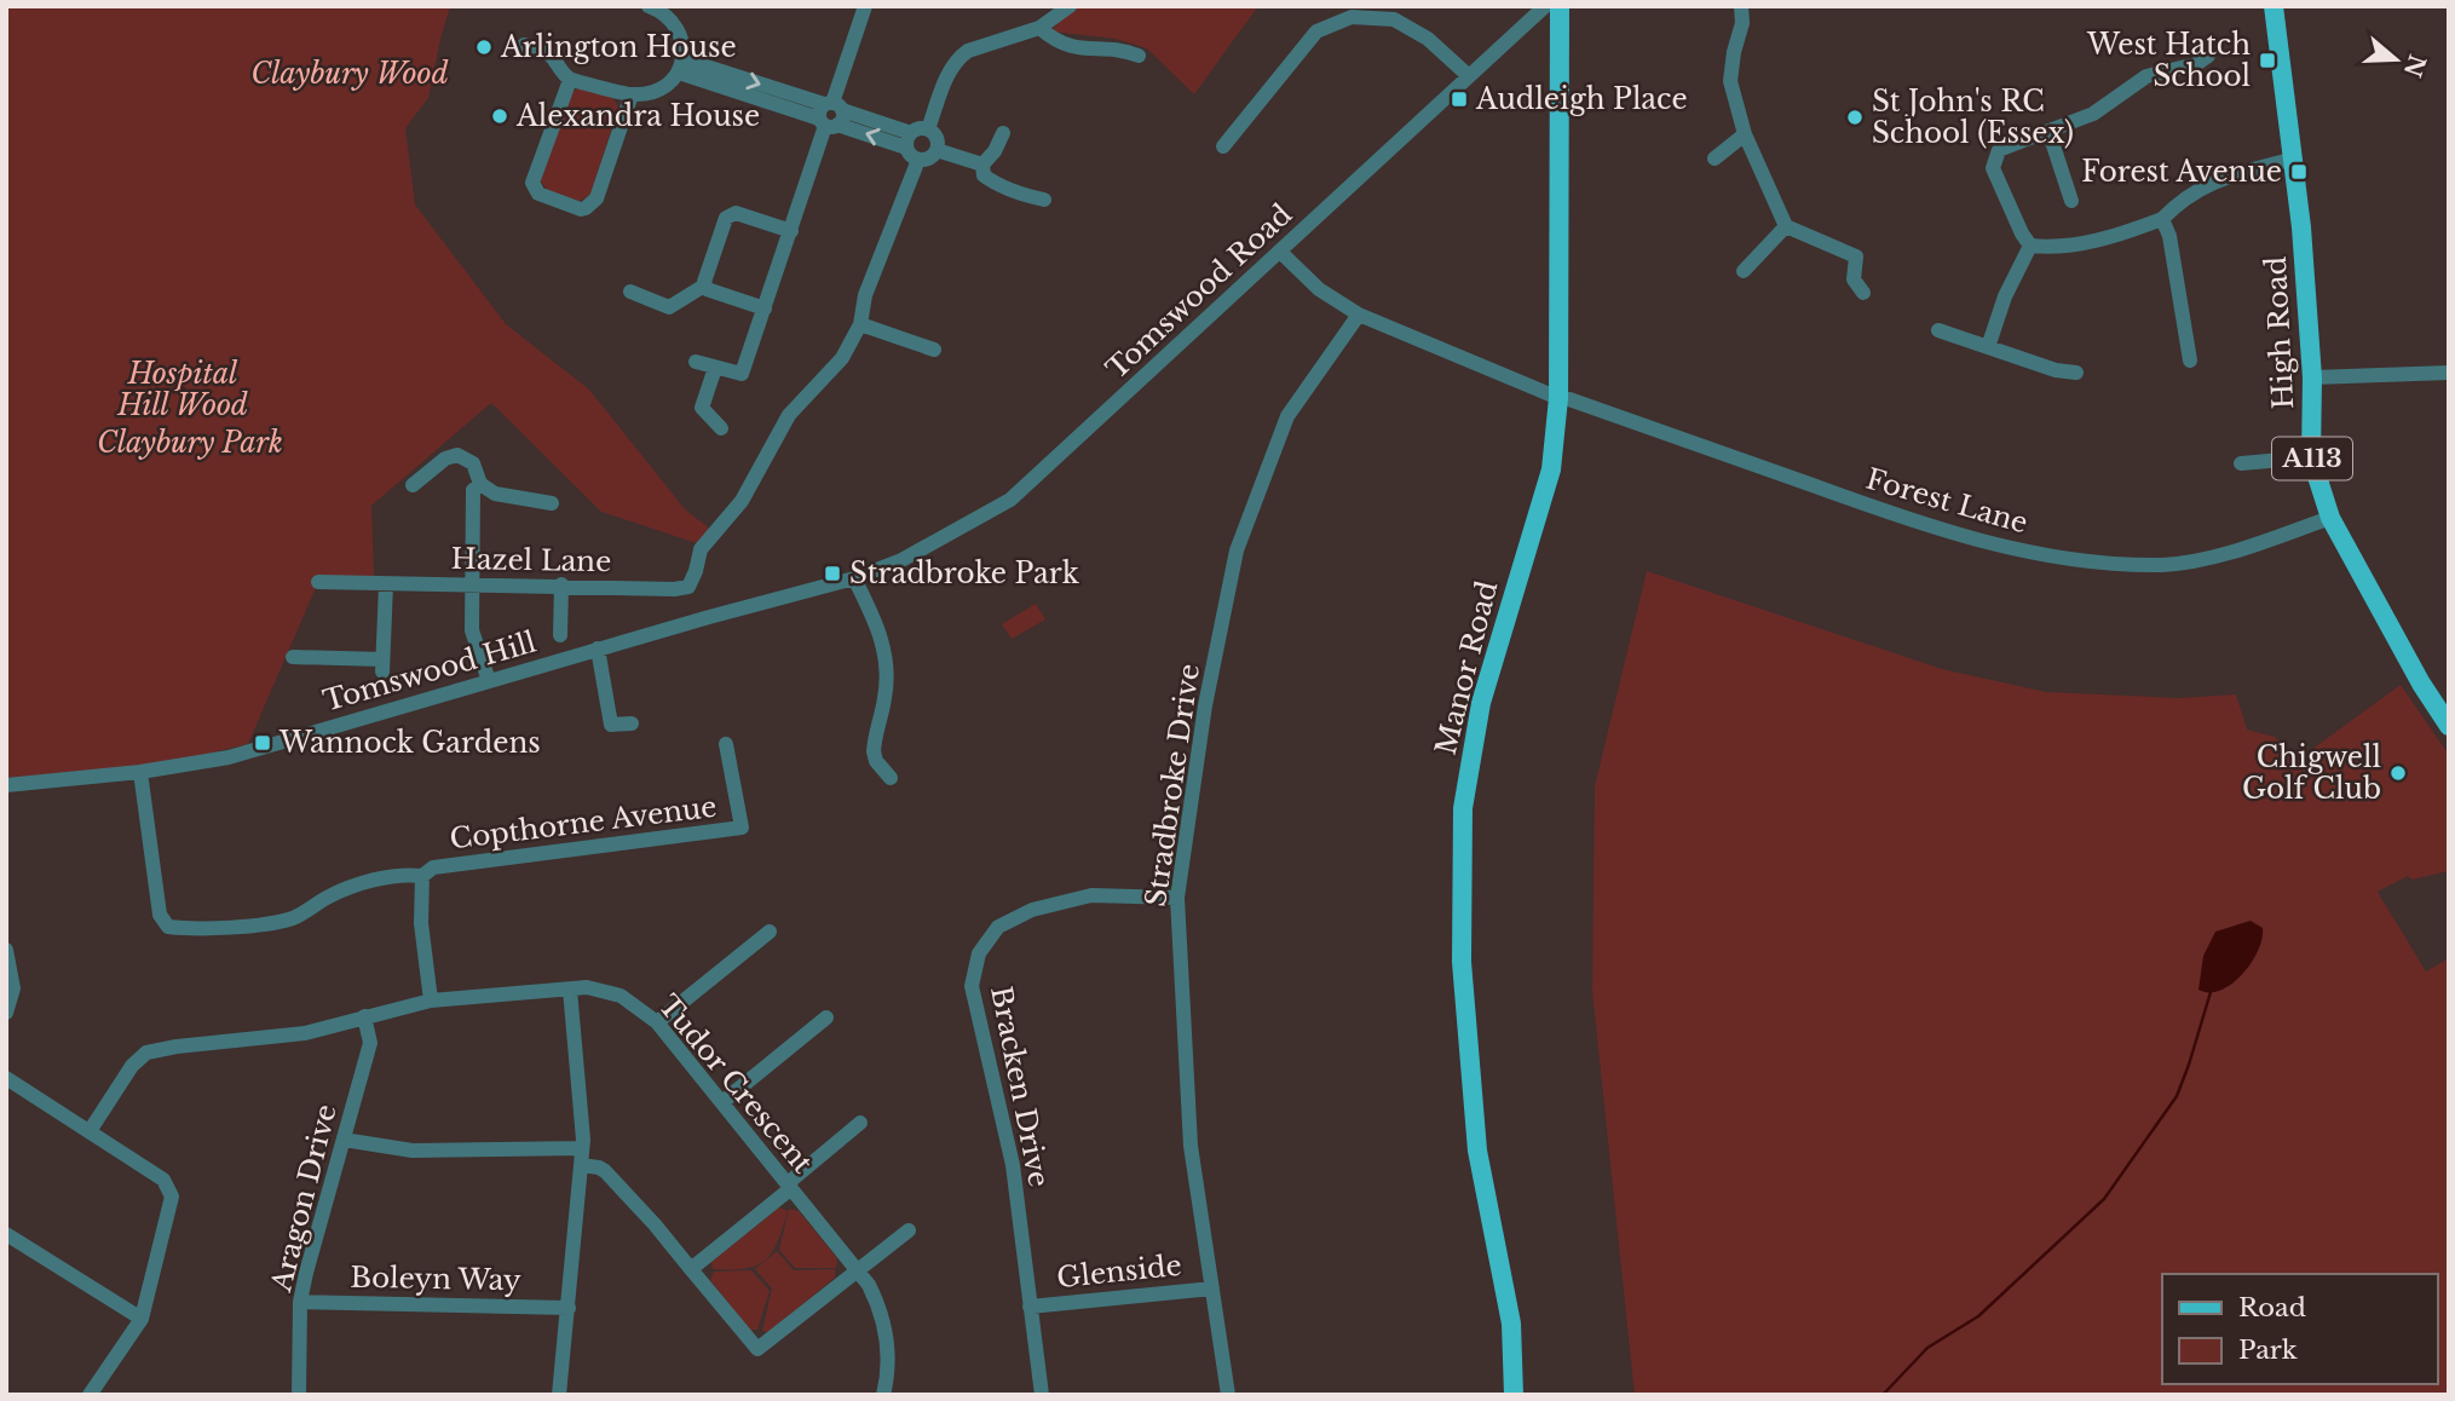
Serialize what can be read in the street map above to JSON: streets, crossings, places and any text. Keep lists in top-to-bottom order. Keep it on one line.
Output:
{"streets":{"main road":["High Road","A113","Manor Road"],"street":["Tomswood Road","Forest Lane","Hazel Lane","Tomswood Hill","Stradbroke Drive","Copthorne Avenue","Tudor Crescent","Bracken Drive","Aragon Drive","Glenside","Boleyn Way"]},"crossings":[["Tomswood Road","Forest Lane"],["Tomswood Road","Tomswood Hill"],["High Road","Forest Lane"],["Forest Lane","Manor Road"],["Forest Lane","Stradbroke Drive"],["Stradbroke Drive","Bracken Drive"],["Stradbroke Drive","Glenside"],["Copthorne Avenue","Tudor Crescent"],["Tudor Crescent","Aragon Drive"],["Bracken Drive","Glenside"],["Aragon Drive","Boleyn Way"]],"parks":["Claybury Wood","Hospital Hill Wood","Claybury Park"],"places":{"other":["Arlington House","Alexandra House","St John's RC School (Essex)","Chigwell Golf Club"],"transit":["West Hatch School","Audleigh Place","Forest Avenue","Stradbroke Park","Wannock Gardens"]},"legend":["Road","Park"],"north":"right"}
